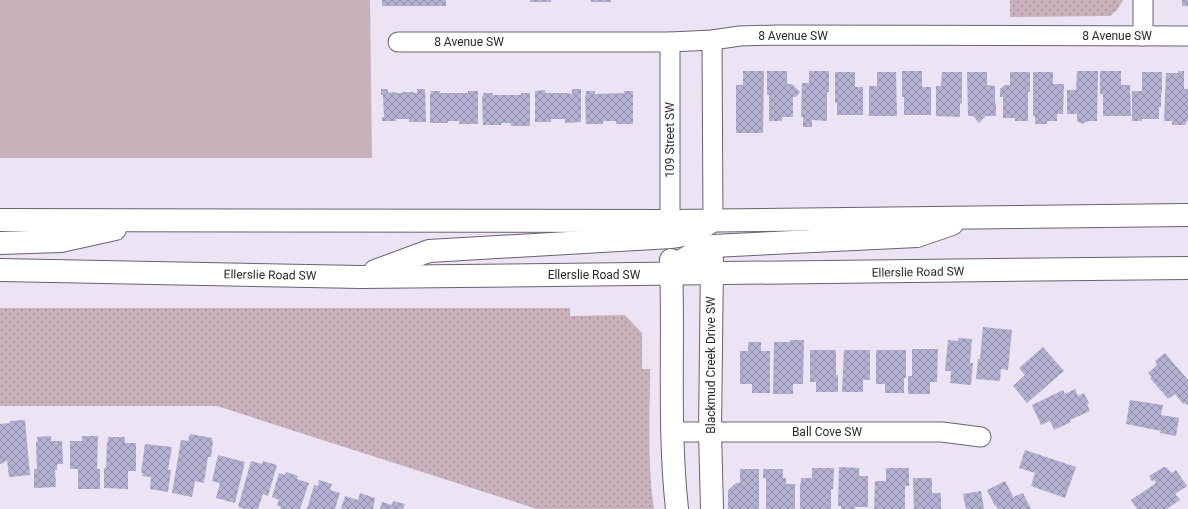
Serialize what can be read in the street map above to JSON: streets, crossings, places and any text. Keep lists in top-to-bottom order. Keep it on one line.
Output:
{"streets":{"main road":["Ellerslie Road SW","Blackmud Creek Drive SW"],"street":["8 Avenue SW","109 Street SW","Ball Cove SW"]},"crossings":[["8 Avenue SW","109 Street SW"],["Ellerslie Road SW","Blackmud Creek Drive SW"],["Blackmud Creek Drive SW","Ball Cove SW"]]}
